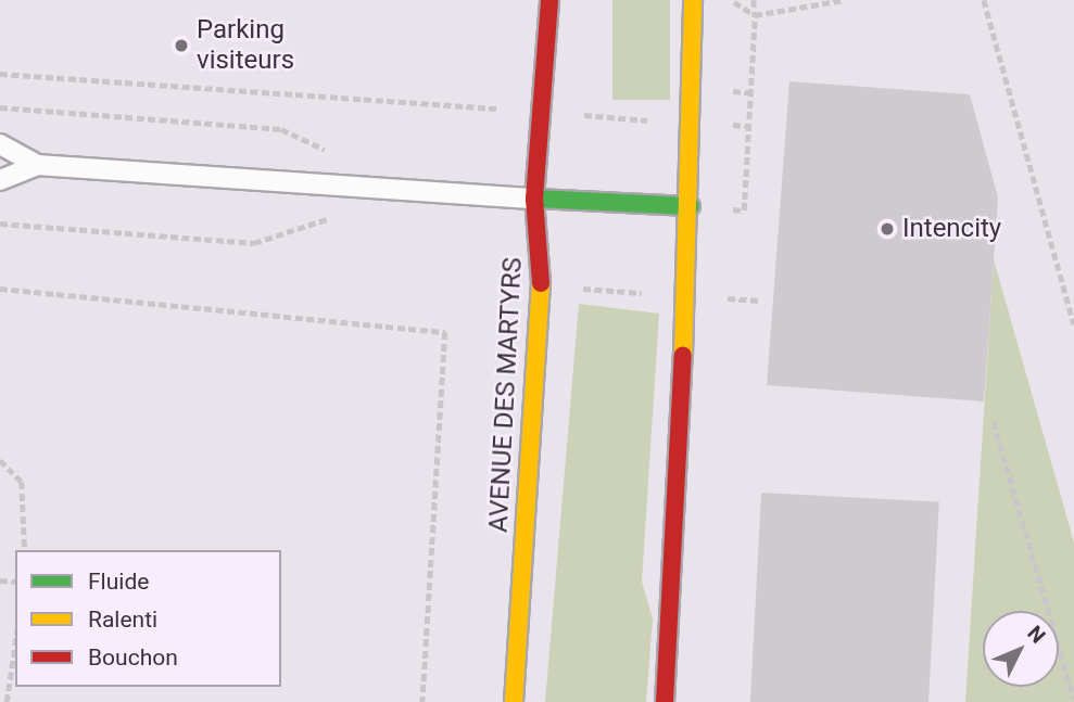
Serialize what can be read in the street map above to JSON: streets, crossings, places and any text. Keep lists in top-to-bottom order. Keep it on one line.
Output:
{"streets":{"main road":["AVENUE DES MARTYRS"]},"places":["Parking visiteurs","Intencity"],"legend":["Fluide","Ralenti","Bouchon"],"north":"top right"}
